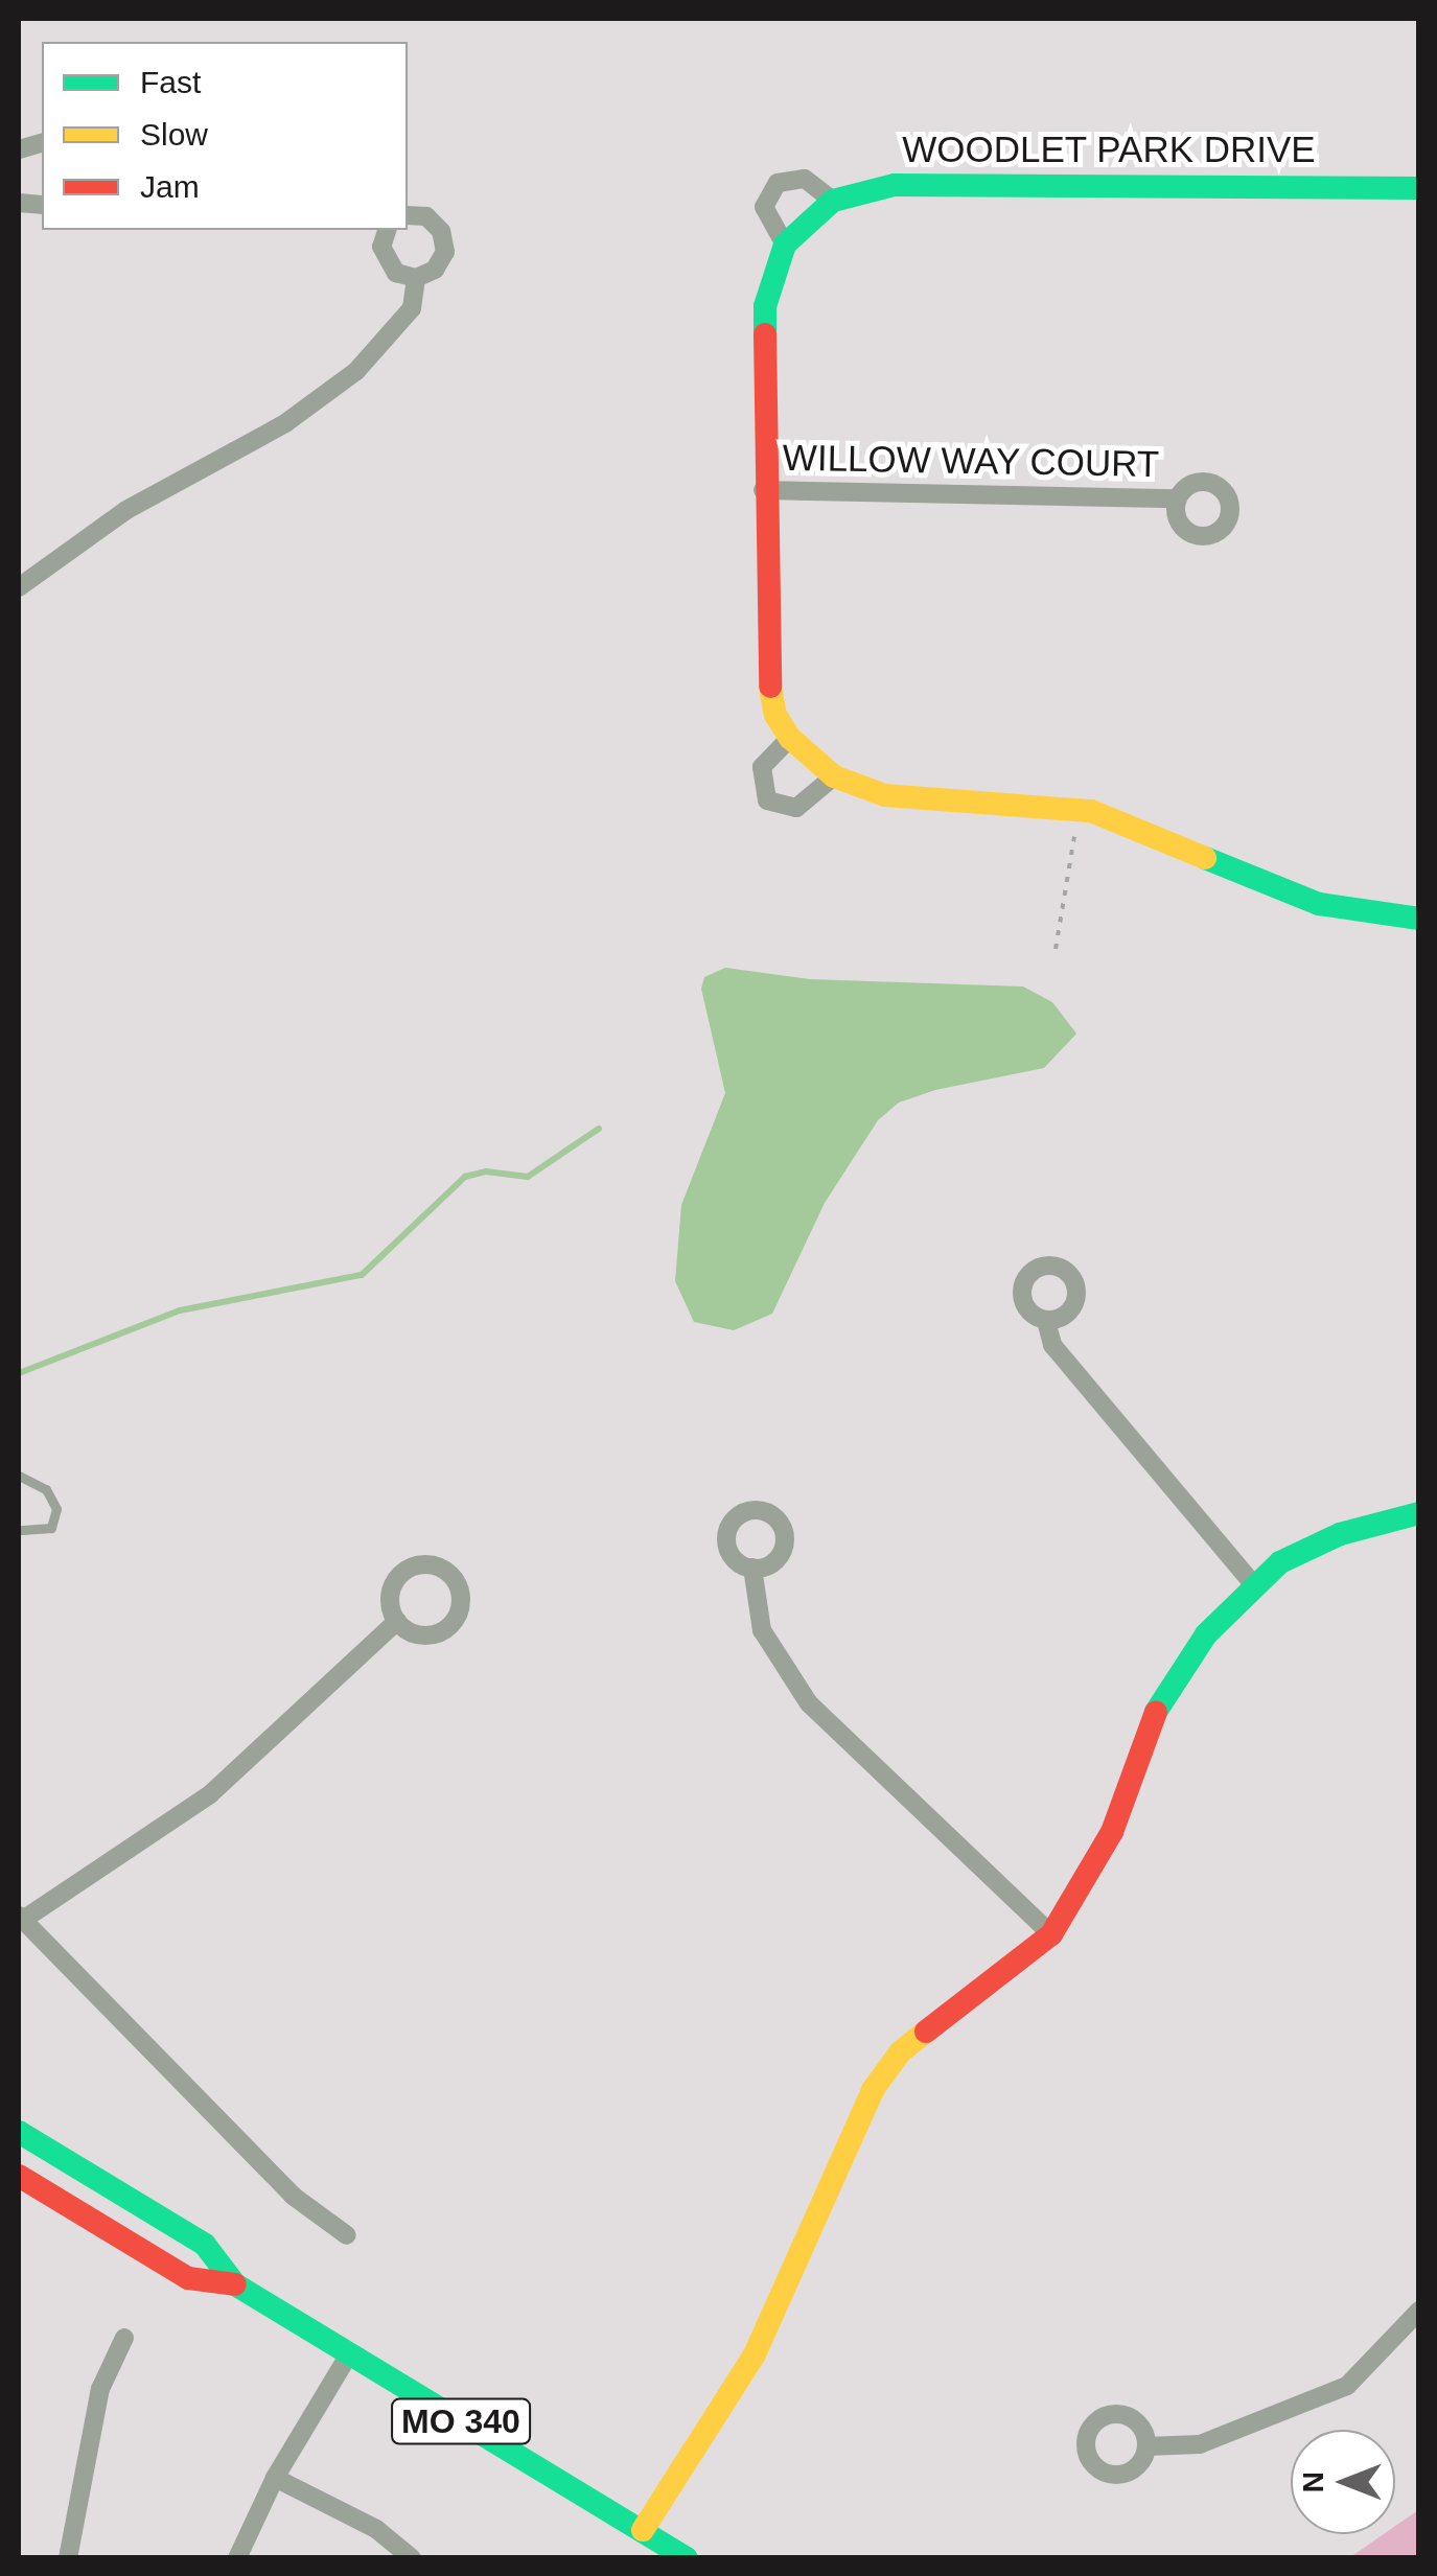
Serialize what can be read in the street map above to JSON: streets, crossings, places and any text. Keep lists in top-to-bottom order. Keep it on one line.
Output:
{"streets":{"street":["WOODLET PARK DRIVE","WILLOW WAY COURT","MO 340"]},"legend":["Fast","Slow","Jam"],"north":"left"}
